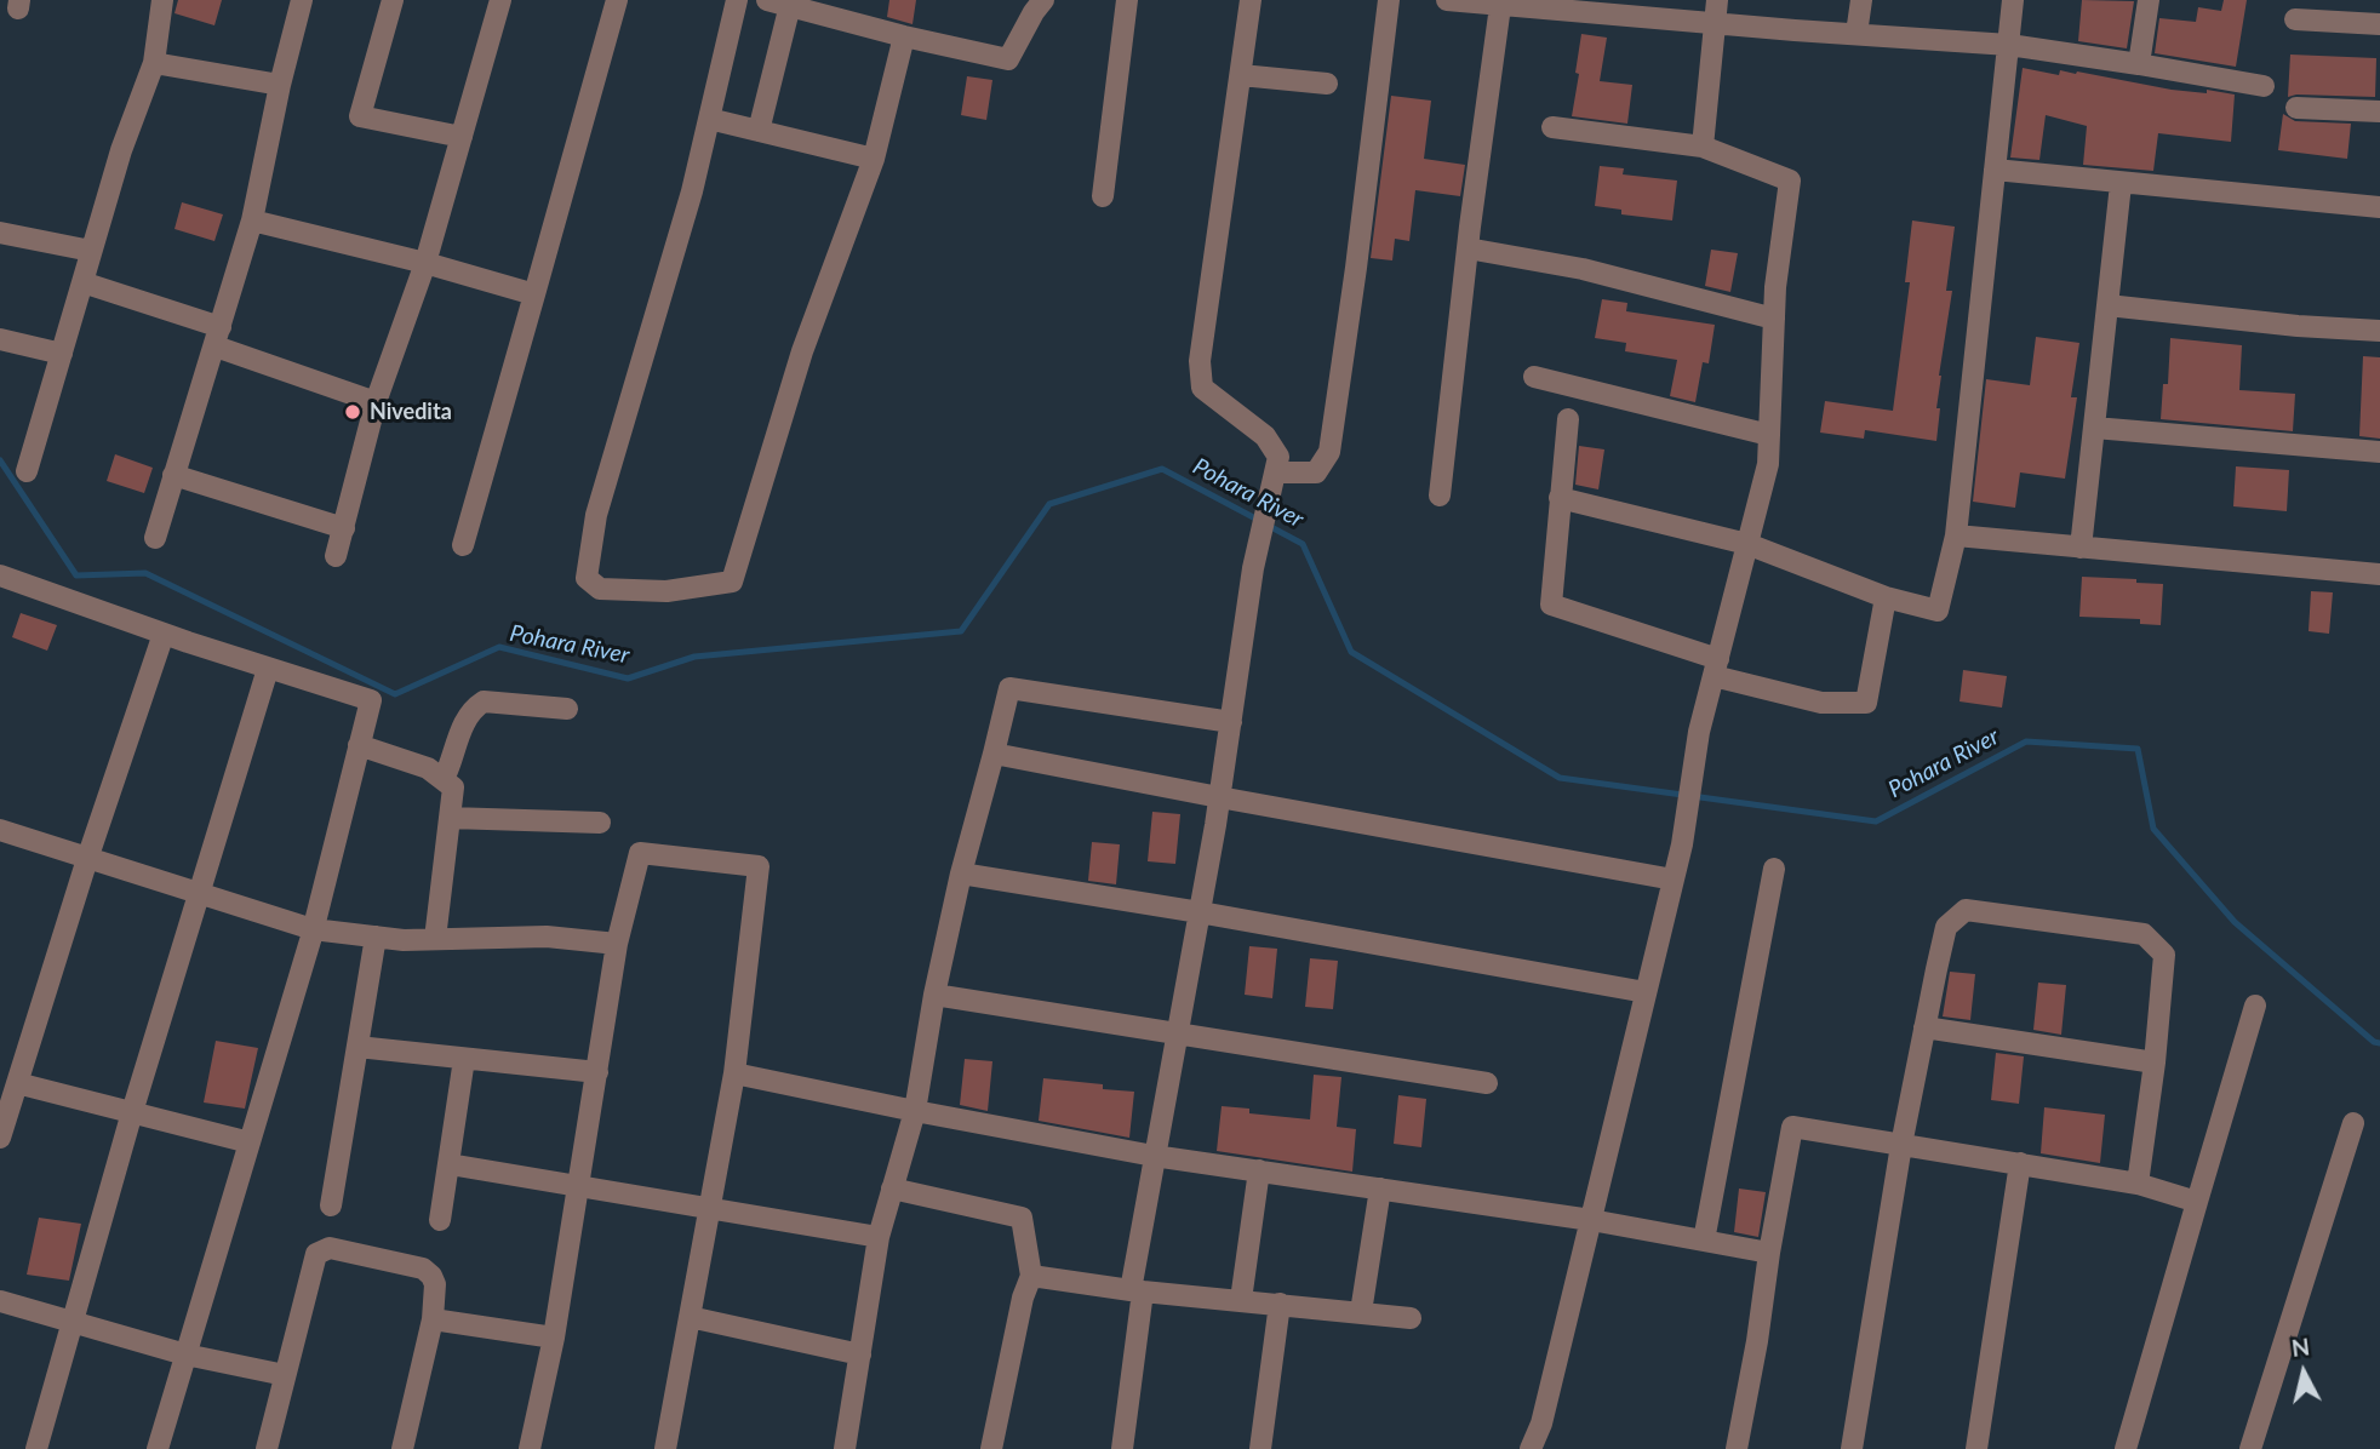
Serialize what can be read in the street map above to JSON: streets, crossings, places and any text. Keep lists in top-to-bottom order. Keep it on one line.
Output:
{"water":["Pohara River"],"places":["Nivedita"],"north":"top"}
